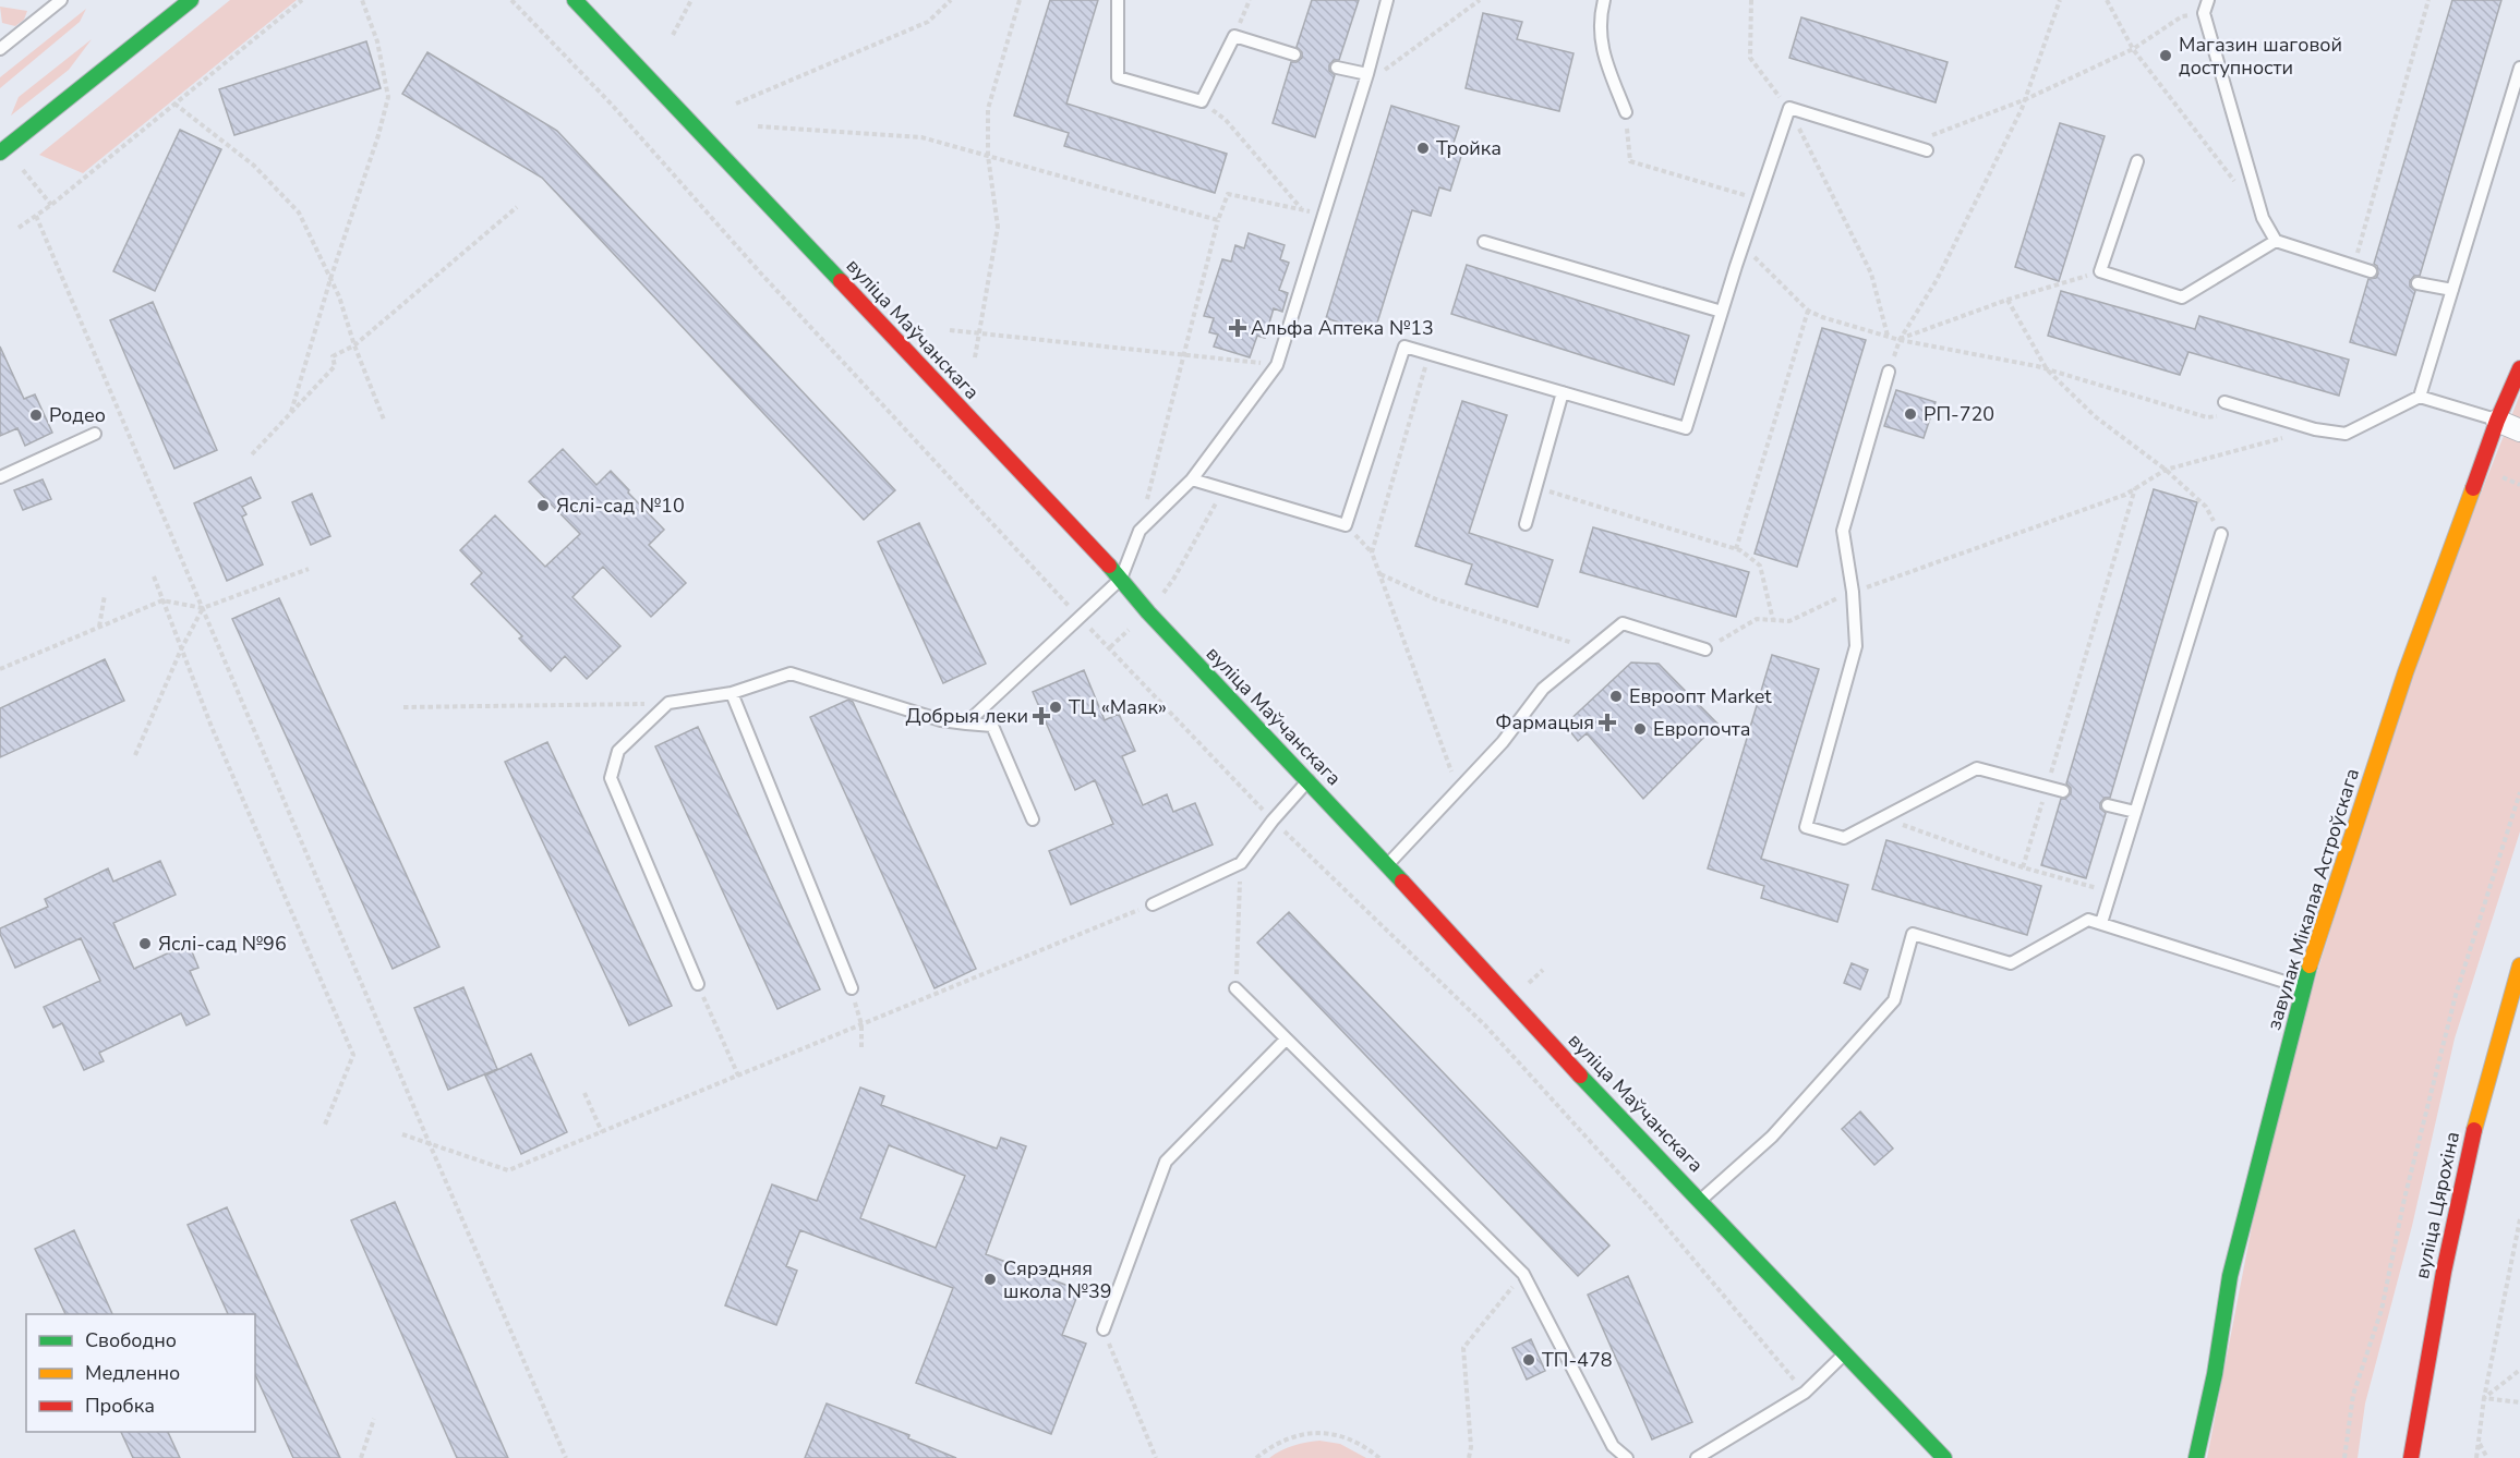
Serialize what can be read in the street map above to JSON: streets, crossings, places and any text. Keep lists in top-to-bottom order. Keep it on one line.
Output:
{"streets":{"main road":["вуліца Маўчанскага","завулак Мікалая Астроўскага","вуліца Цярохіна"]},"places":{"other":["Магазин шаговой доступности","Тройка","РП-720","Родео","Яслі-сад №10","Евроопт Market","ТЦ «Маяк»","Европочта","Яслі-сад №96","Сярэдняя школа №39","ТП-478"],"health":["Альфа Аптека №13","Добрыя леки","Фармацыя"]},"legend":["Свободно","Медленно","Пробка"]}
